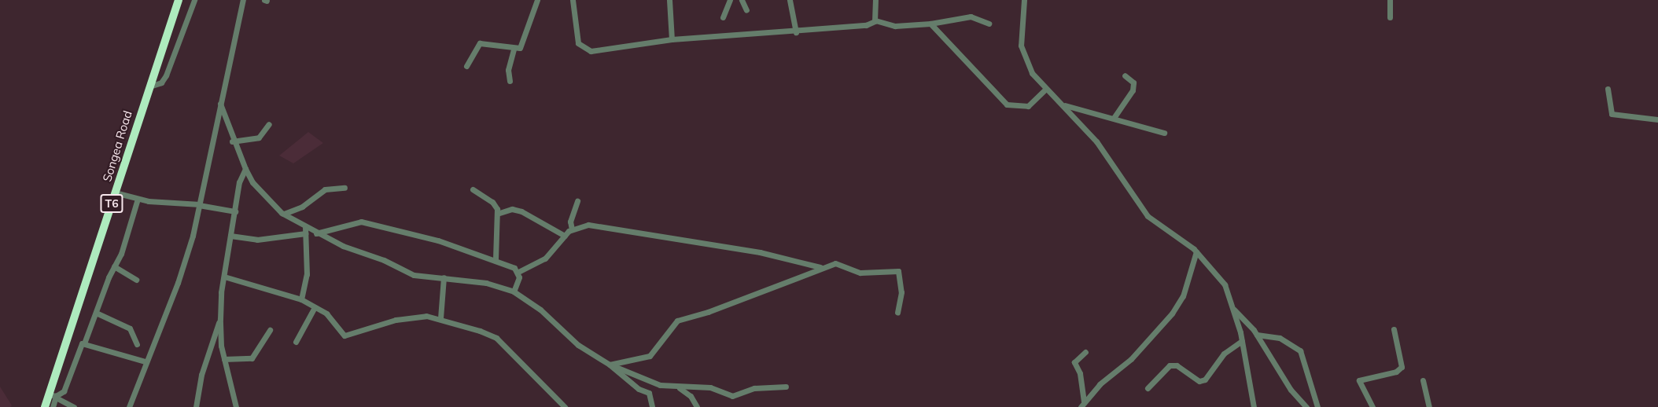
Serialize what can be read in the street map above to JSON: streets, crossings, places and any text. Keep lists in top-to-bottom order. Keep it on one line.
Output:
{"streets":{"highway":["Songea Road","T6"]}}
